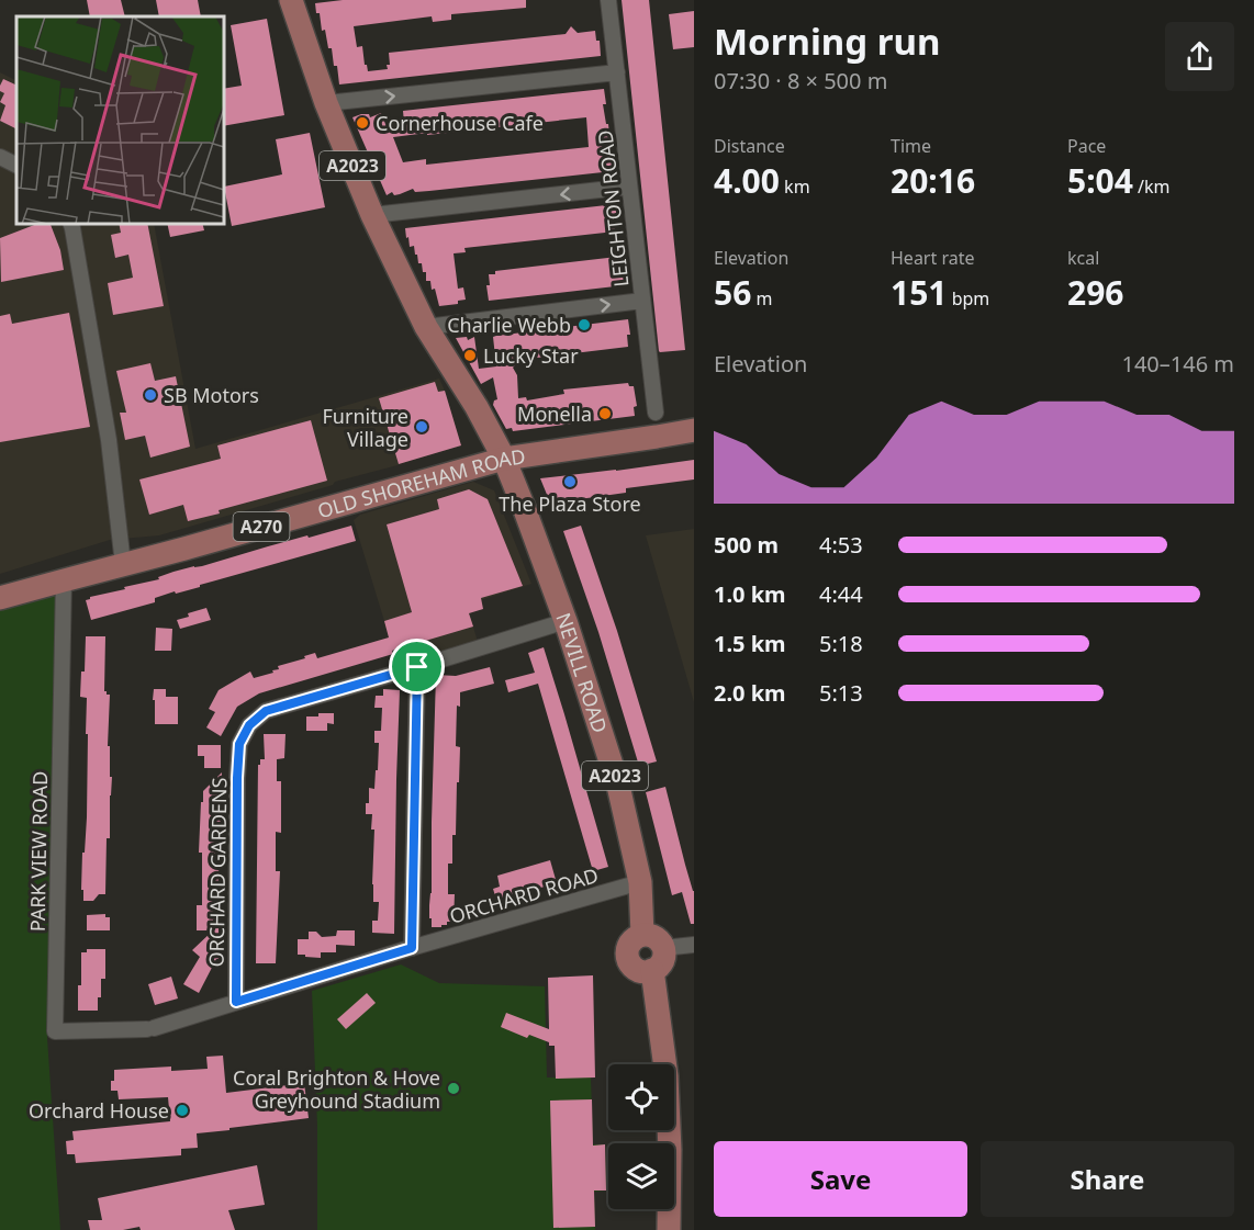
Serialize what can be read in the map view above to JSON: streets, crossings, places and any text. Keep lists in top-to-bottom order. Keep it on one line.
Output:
{"streets":{"main road":["A2023","OLD SHOREHAM ROAD","A270","NEVILL ROAD"],"street":["LEIGHTON ROAD","PARK VIEW ROAD","ORCHARD GARDENS","ORCHARD ROAD"]},"crossings":[["A2023","OLD SHOREHAM ROAD"],["A2023","NEVILL ROAD"],["OLD SHOREHAM ROAD","NEVILL ROAD"],["OLD SHOREHAM ROAD","PARK VIEW ROAD"],["NEVILL ROAD","ORCHARD GARDENS"],["NEVILL ROAD","ORCHARD ROAD"],["PARK VIEW ROAD","ORCHARD ROAD"],["ORCHARD GARDENS","ORCHARD ROAD"]],"places":["Cornerhouse Cafe","Charlie Webb","Lucky Star","SB Motors","Monella","Furniture Village","The Plaza Store","Coral Brighton & Hove Greyhound Stadium","Orchard House"],"page":{"heading":["Morning run","07:30 · 8 × 500 m"],"stats":[["Distance","4.00 km"],["Time","20:16"],["Pace","5:04 /km"],["Elevation","56 m"],["Heart rate","151 bpm"],["kcal","296"]],"chart":["Elevation","140–146 m"],"list":[{"name":"500 m","note":"4:53"},{"name":"1.0 km","note":"4:44"},{"name":"1.5 km","note":"5:18"},{"name":"2.0 km","note":"5:13"}],"buttons":["Save","Share"]}}
